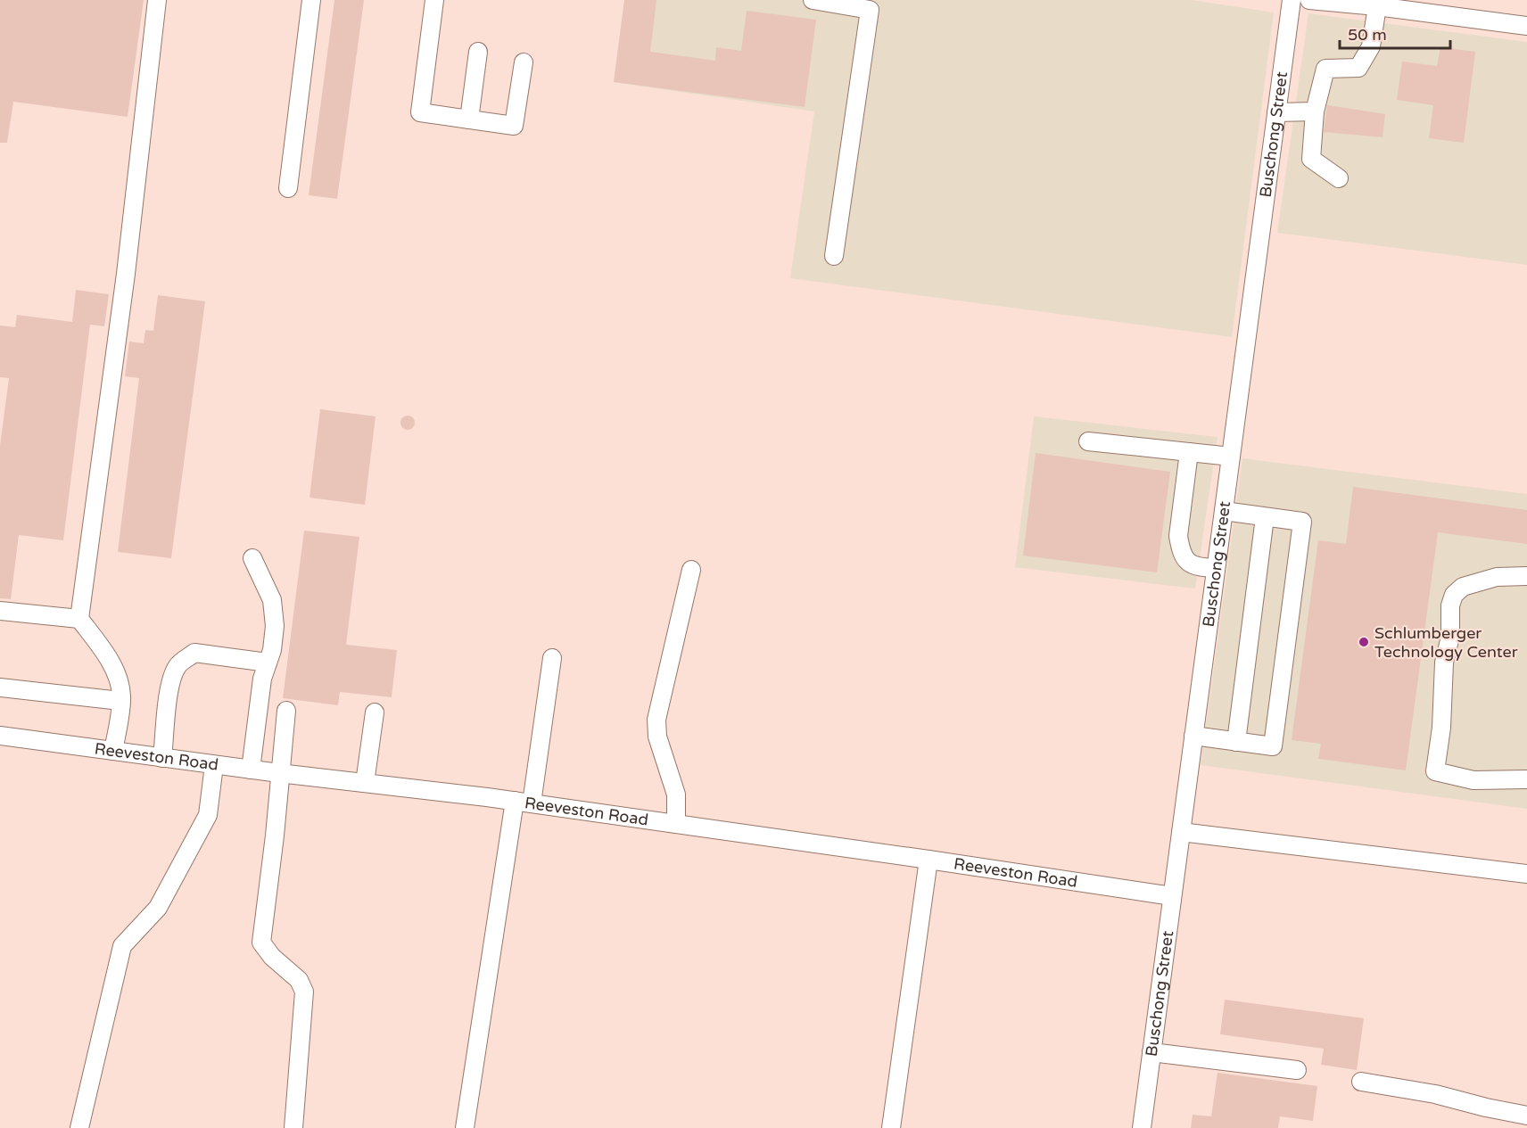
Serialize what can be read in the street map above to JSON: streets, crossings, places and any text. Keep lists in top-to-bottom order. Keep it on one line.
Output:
{"streets":{"street":["Buschong Street","Reeveston Road"]},"crossings":[["Buschong Street","Reeveston Road"]],"places":["Schlumberger Technology Center"],"scale_bar":"50 m"}
